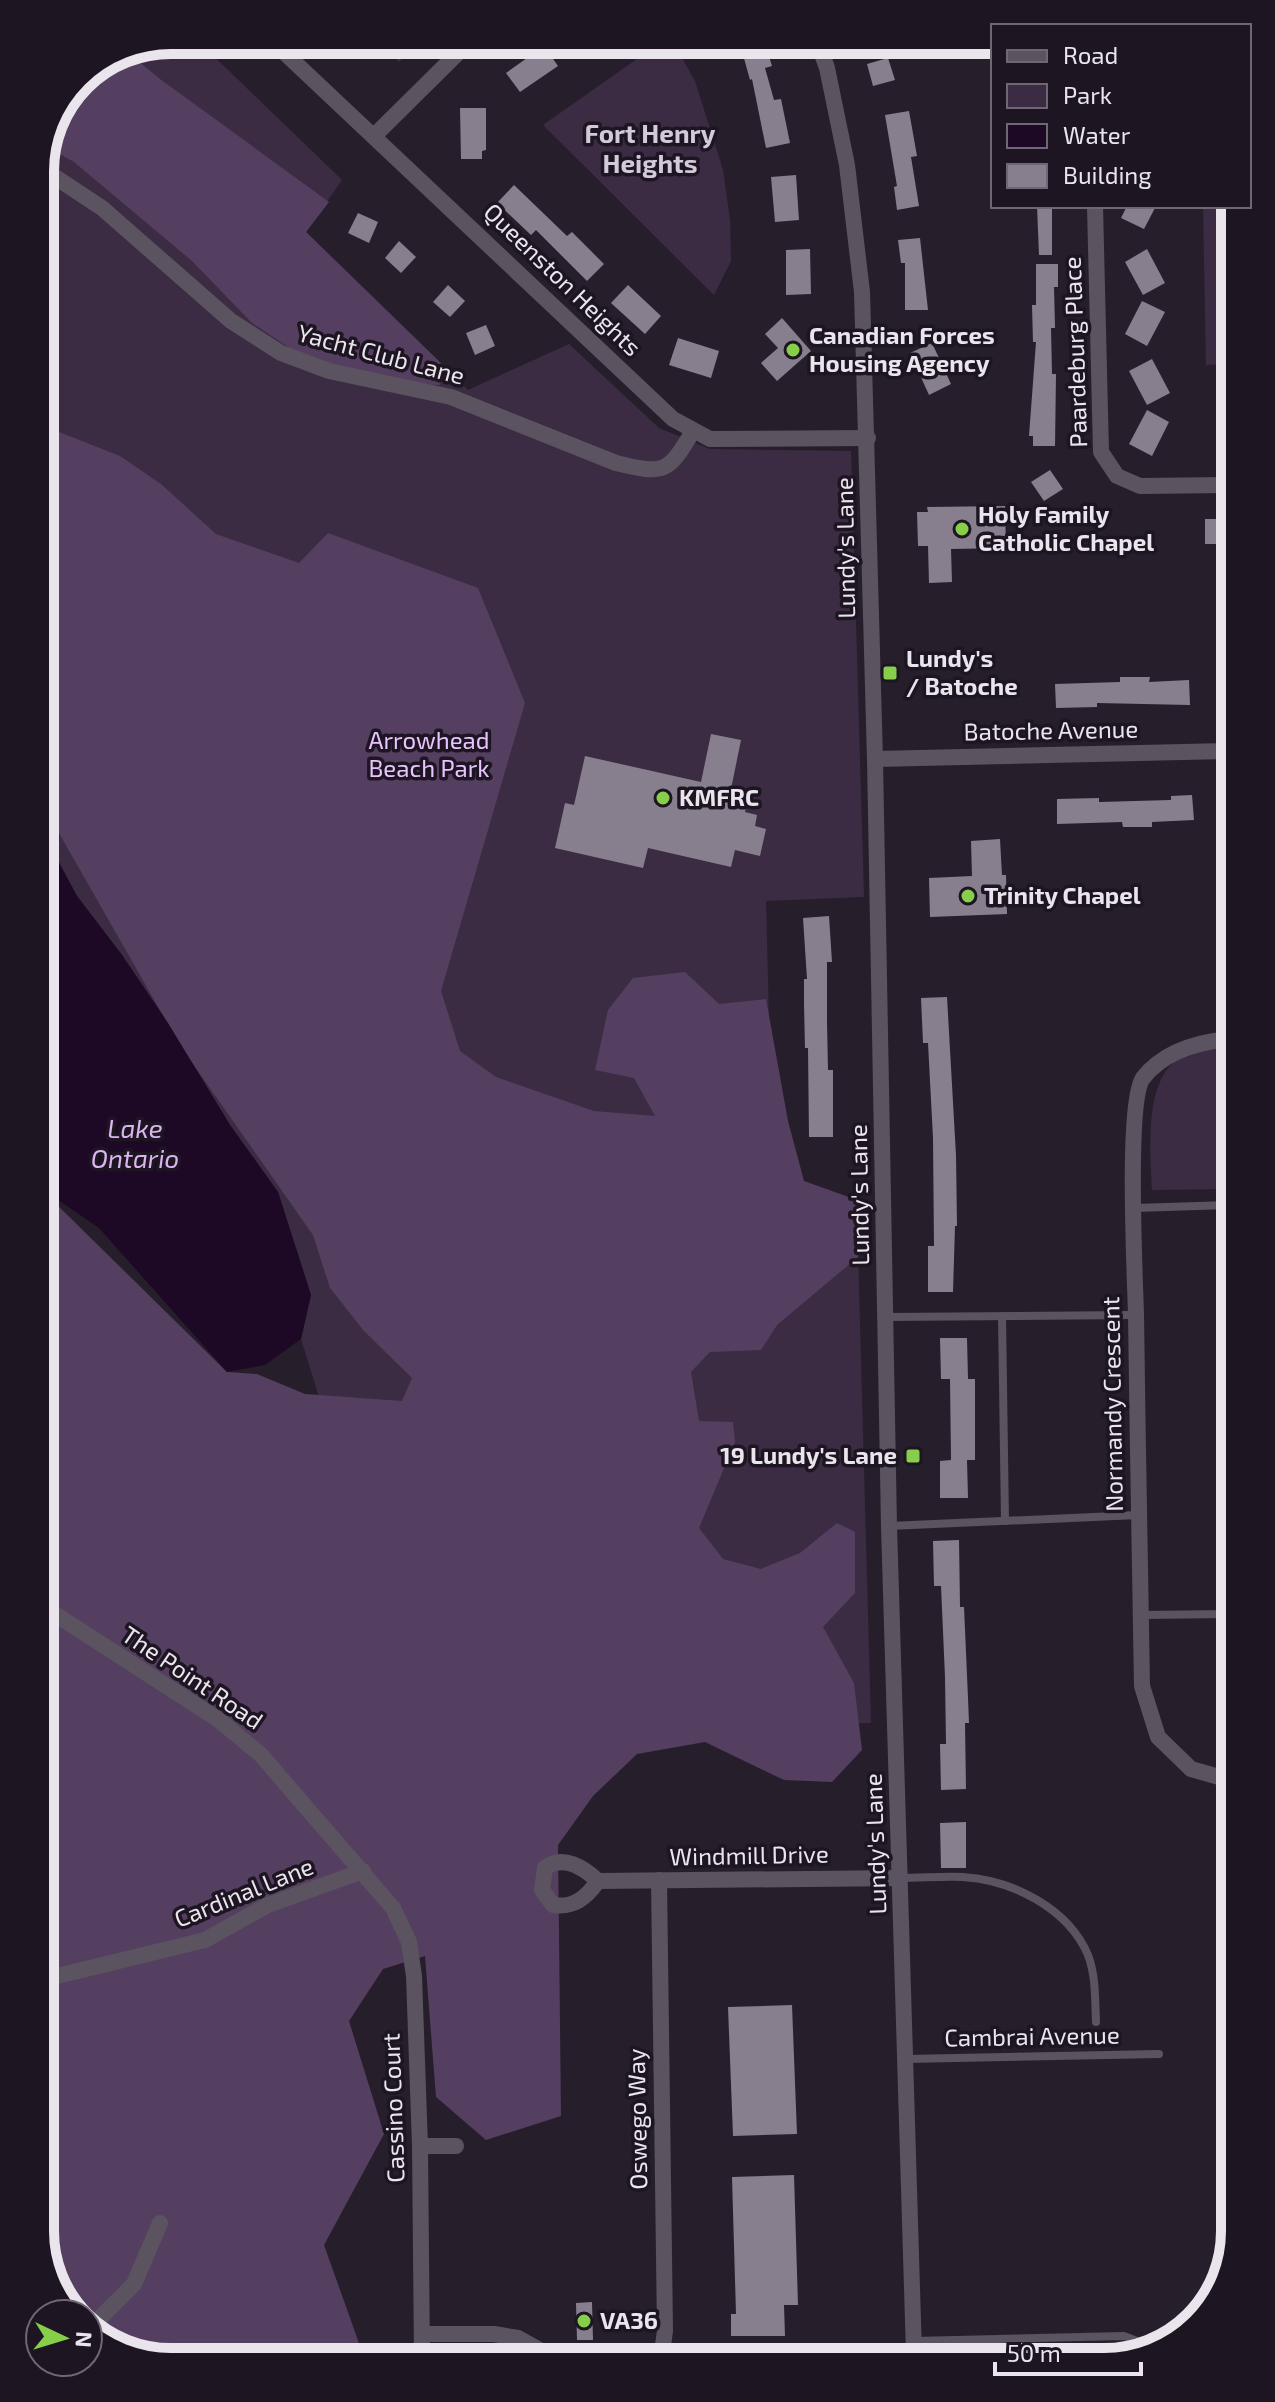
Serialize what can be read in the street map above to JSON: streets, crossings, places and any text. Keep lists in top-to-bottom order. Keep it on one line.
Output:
{"streets":{"street":["Queenston Heights","Paardeburg Place","Yacht Club Lane","Lundy's Lane","Batoche Avenue","Normandy Crescent","The Point Road","Windmill Drive","Cardinal Lane","Cassino Court","Oswego Way"],"lane":["Cambrai Avenue"]},"crossings":[["Queenston Heights","Yacht Club Lane"],["Queenston Heights","Lundy's Lane"],["Lundy's Lane","Batoche Avenue"],["Lundy's Lane","Windmill Drive"],["Lundy's Lane","Cambrai Avenue"],["The Point Road","Cardinal Lane"],["The Point Road","Cassino Court"],["Windmill Drive","Oswego Way"],["Cardinal Lane","Cassino Court"]],"districts":["Fort Henry Heights"],"water":["Lake Ontario"],"parks":["Arrowhead Beach Park"],"places":{"other":["Canadian Forces Housing Agency","Holy Family Catholic Chapel","KMFRC","Trinity Chapel","VA36"],"transit":["Lundy's / Batoche","19 Lundy's Lane"]},"legend":["Road","Park","Water","Building"],"scale_bar":"50 m","north":"right"}
